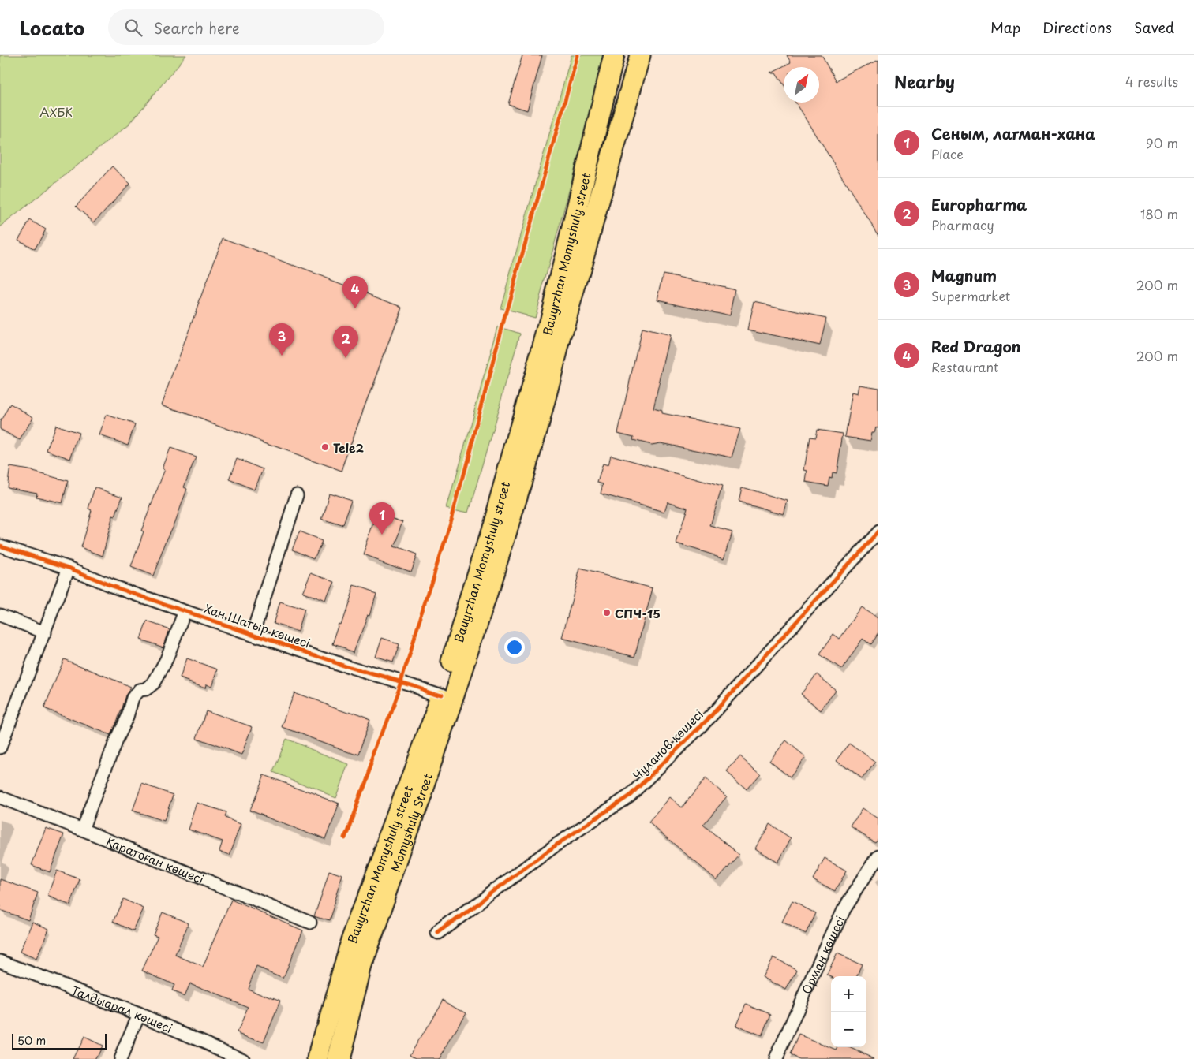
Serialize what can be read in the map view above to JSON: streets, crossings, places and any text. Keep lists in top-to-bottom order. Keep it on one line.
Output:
{"streets":{"main road":["Bauyrzhan Momyshuly street","Momyshuly Street"],"street":["Хан Шатыр көшесі","Чуланов көшесі","Қаратоған көшесі","Орман көшесі","Талдыарал көшесі"]},"crossings":[["Bauyrzhan Momyshuly street","Хан Шатыр көшесі"],["Bauyrzhan Momyshuly street","Momyshuly Street"]],"parks":["АХБК"],"places":["Tele2","СПЧ-15"],"scale_bar":"50 m","north":"top right","page":{"header":"Locato","search":"Search here","nav":["Map","Directions","Saved"],"heading":["Nearby","4 results"],"list":[{"mark":"1","name":"Сеным, лагман-хана","note":"Place","value":"90 m"},{"mark":"2","name":"Europharma","note":"Pharmacy","value":"180 m"},{"mark":"3","name":"Magnum","note":"Supermarket","value":"200 m"},{"mark":"4","name":"Red Dragon","note":"Restaurant","value":"200 m"}],"pins":["4","3","2","1"],"map_buttons":["+","−"],"scale":"50 m"}}
